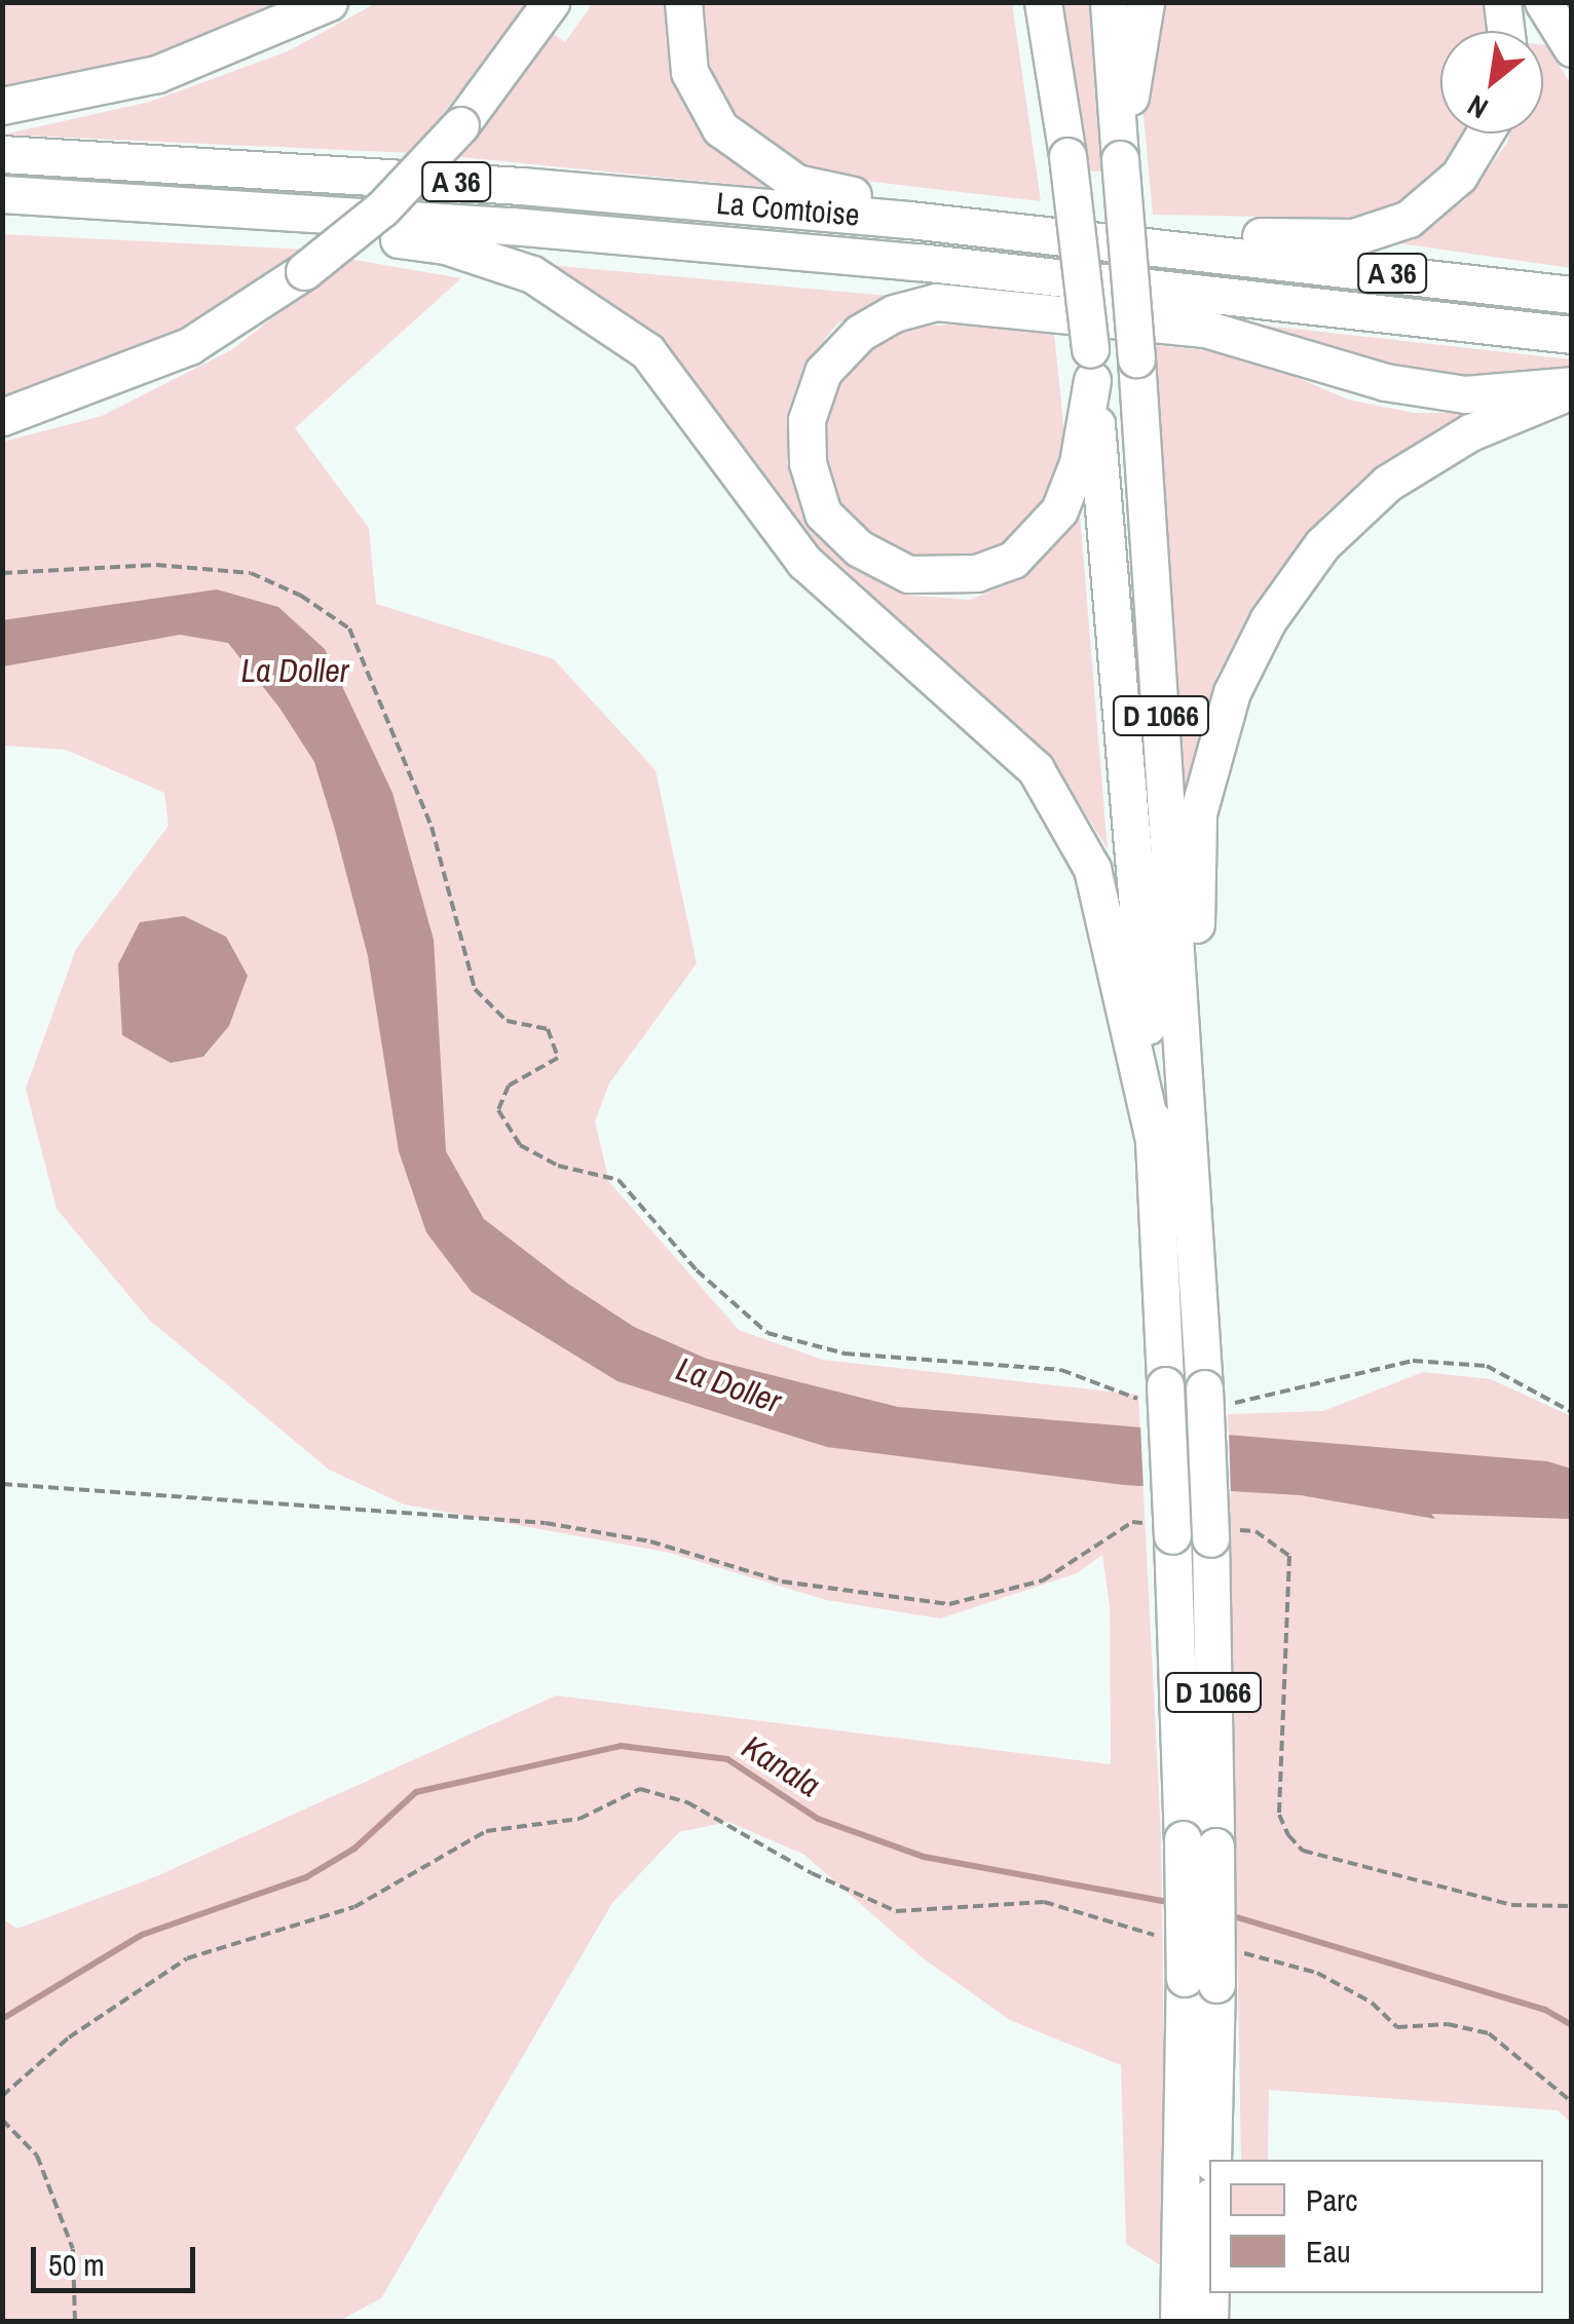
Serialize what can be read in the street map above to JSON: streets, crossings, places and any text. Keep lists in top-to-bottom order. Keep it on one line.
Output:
{"streets":{"highway":["A 36","La Comtoise","D 1066"]},"water":["La Doller","Kanala"],"legend":["Parc","Eau"],"scale_bar":"50 m","north":"bottom left"}
